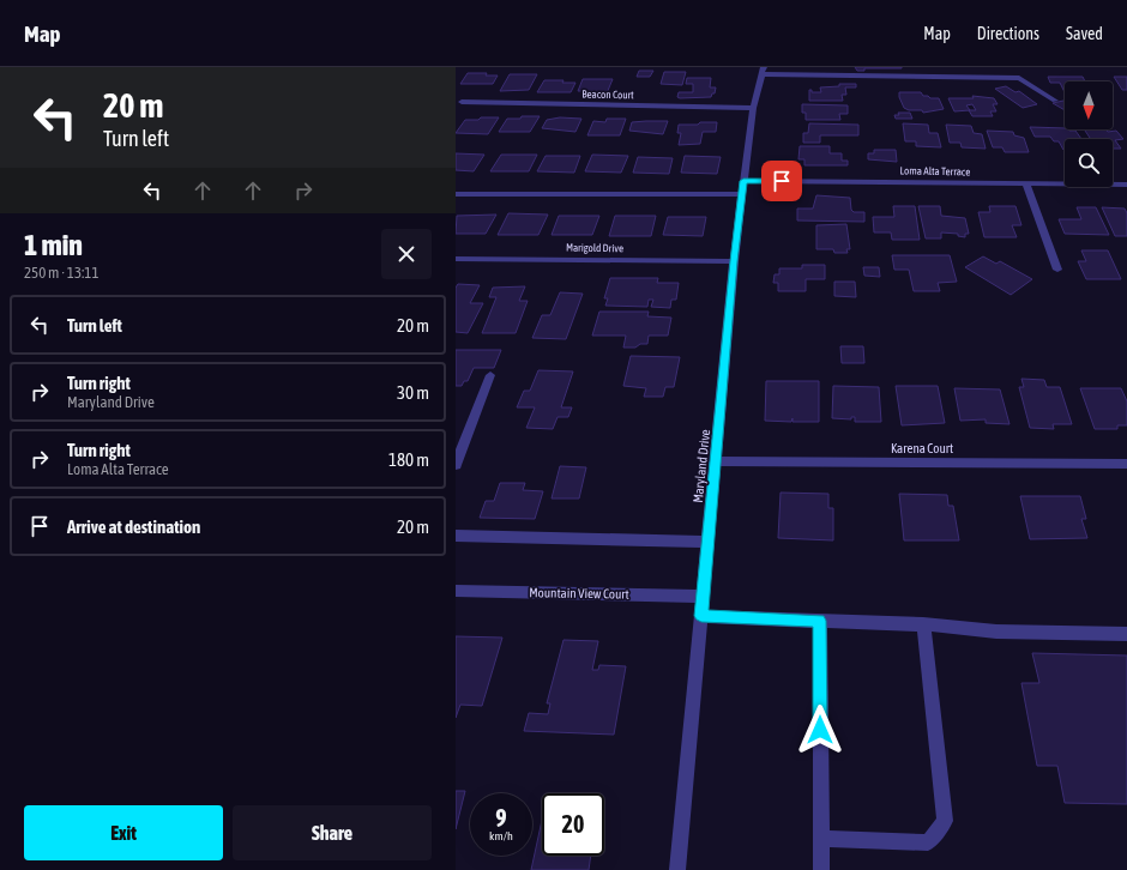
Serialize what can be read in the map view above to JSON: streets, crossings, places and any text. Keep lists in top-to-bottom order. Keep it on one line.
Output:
{"streets":{"street":["Beacon Court","Loma Alta Terrace","Marigold Drive","Karena Court","Maryland Drive","Mountain View Court"]},"crossings":[["Beacon Court","Maryland Drive"],["Loma Alta Terrace","Maryland Drive"],["Marigold Drive","Maryland Drive"],["Karena Court","Maryland Drive"],["Maryland Drive","Mountain View Court"]],"north":"bottom","page":{"header":"Map","nav":["Map","Directions","Saved"],"turn":["20 m","Turn left"],"heading":["1 min","250 m · 13:11"],"list":[{"name":"Turn left","value":"20 m"},{"name":"Turn right","note":"Maryland Drive","value":"30 m"},{"name":"Turn right","note":"Loma Alta Terrace","value":"180 m"},{"name":"Arrive at destination","value":"20 m"}],"speed":"9 km/h","limit":"20","buttons":["Exit","Share"]}}
